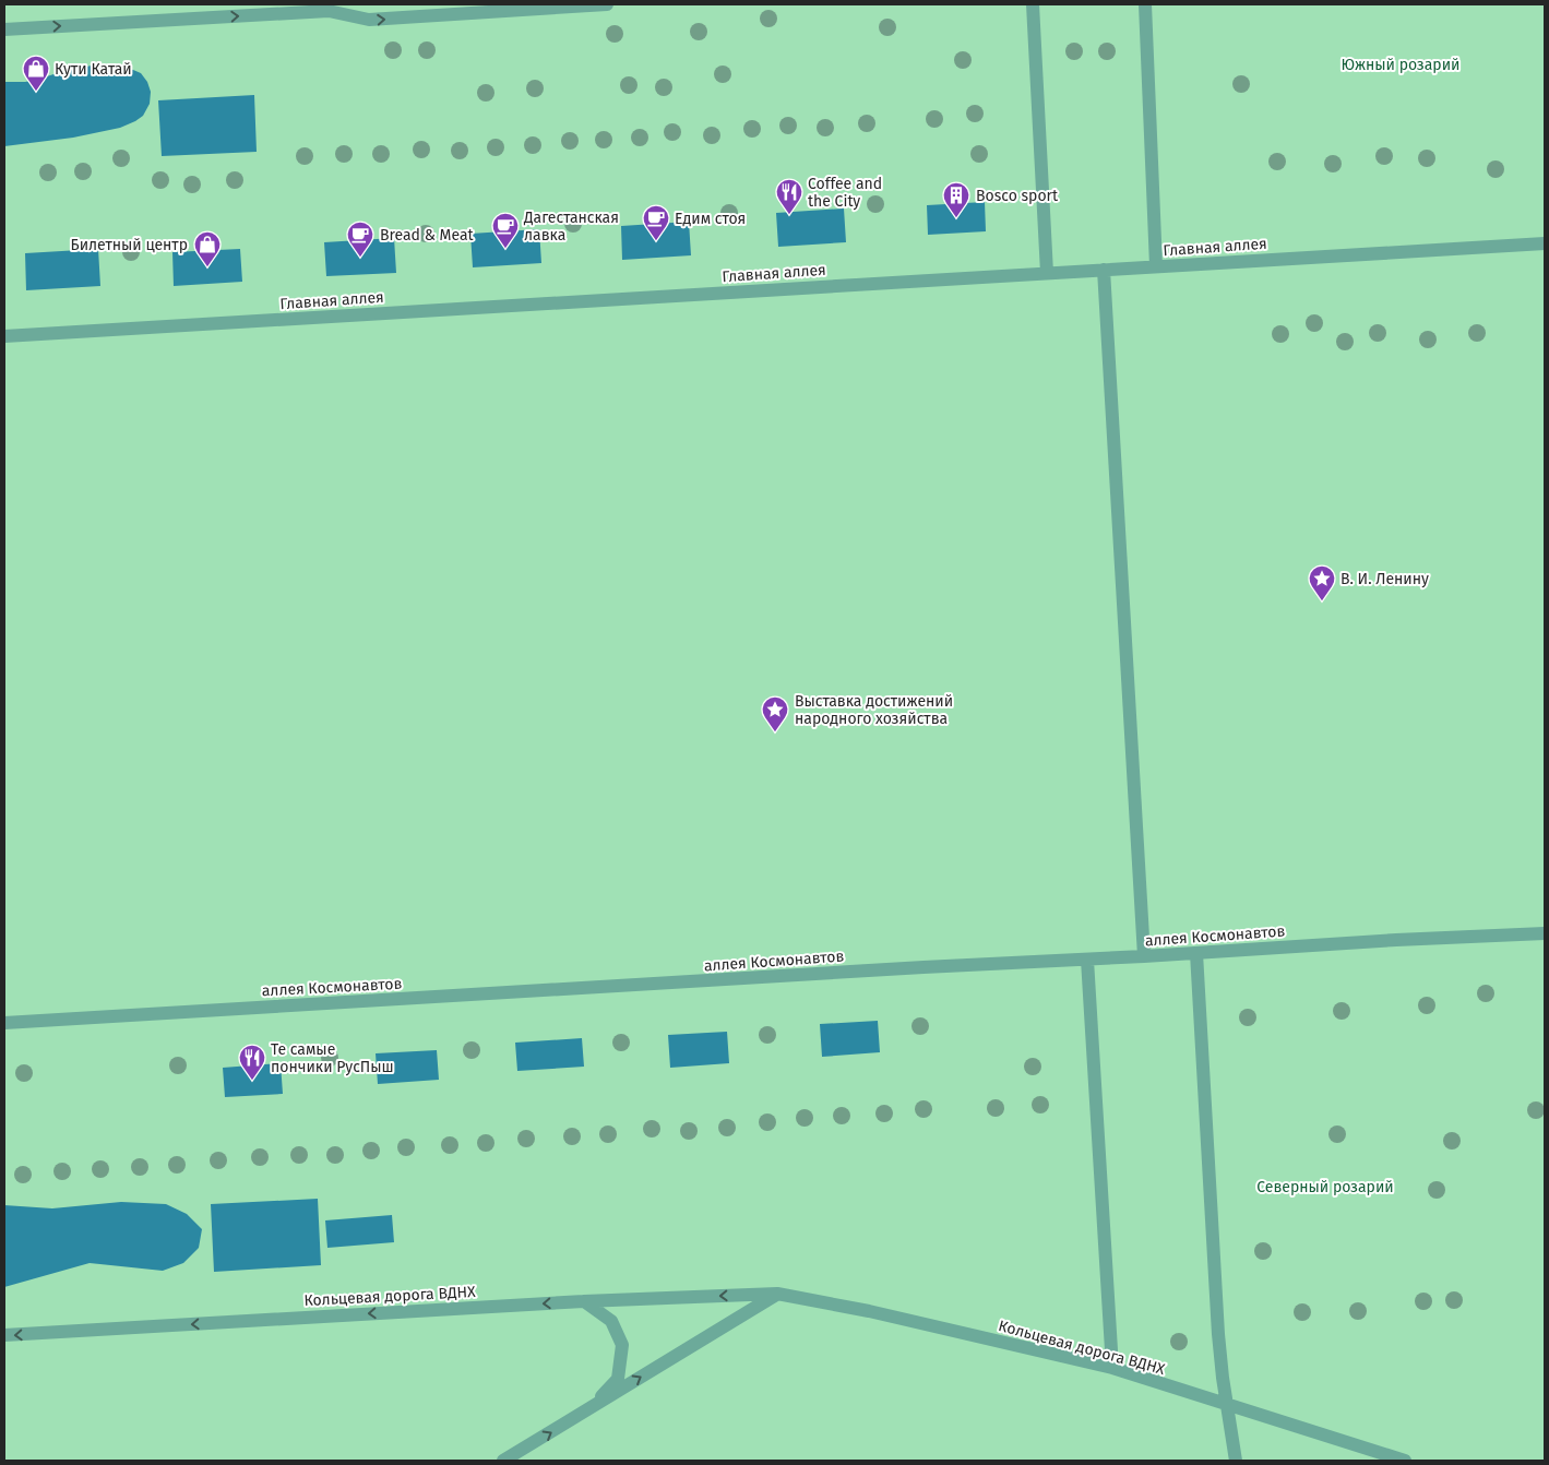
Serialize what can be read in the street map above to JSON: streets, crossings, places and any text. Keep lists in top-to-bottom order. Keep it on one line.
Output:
{"streets":{"street":["Главная аллея","аллея Космонавтов","Кольцевая дорога ВДНХ"]},"one_way":["Кольцевая дорога ВДНХ"],"parks":["Южный розарий","Северный розарий"],"places":{"shop":["Кути Катай","Билетный центр"],"restaurant":["Coffee and the City","Те самые пончики РусПыш"],"building":["Bosco sport"],"cafe":["Едим стоя","Дагестанская лавка","Bread & Meat"],"place":["В. И. Ленину","Выставка достижений народного хозяйства"]}}
